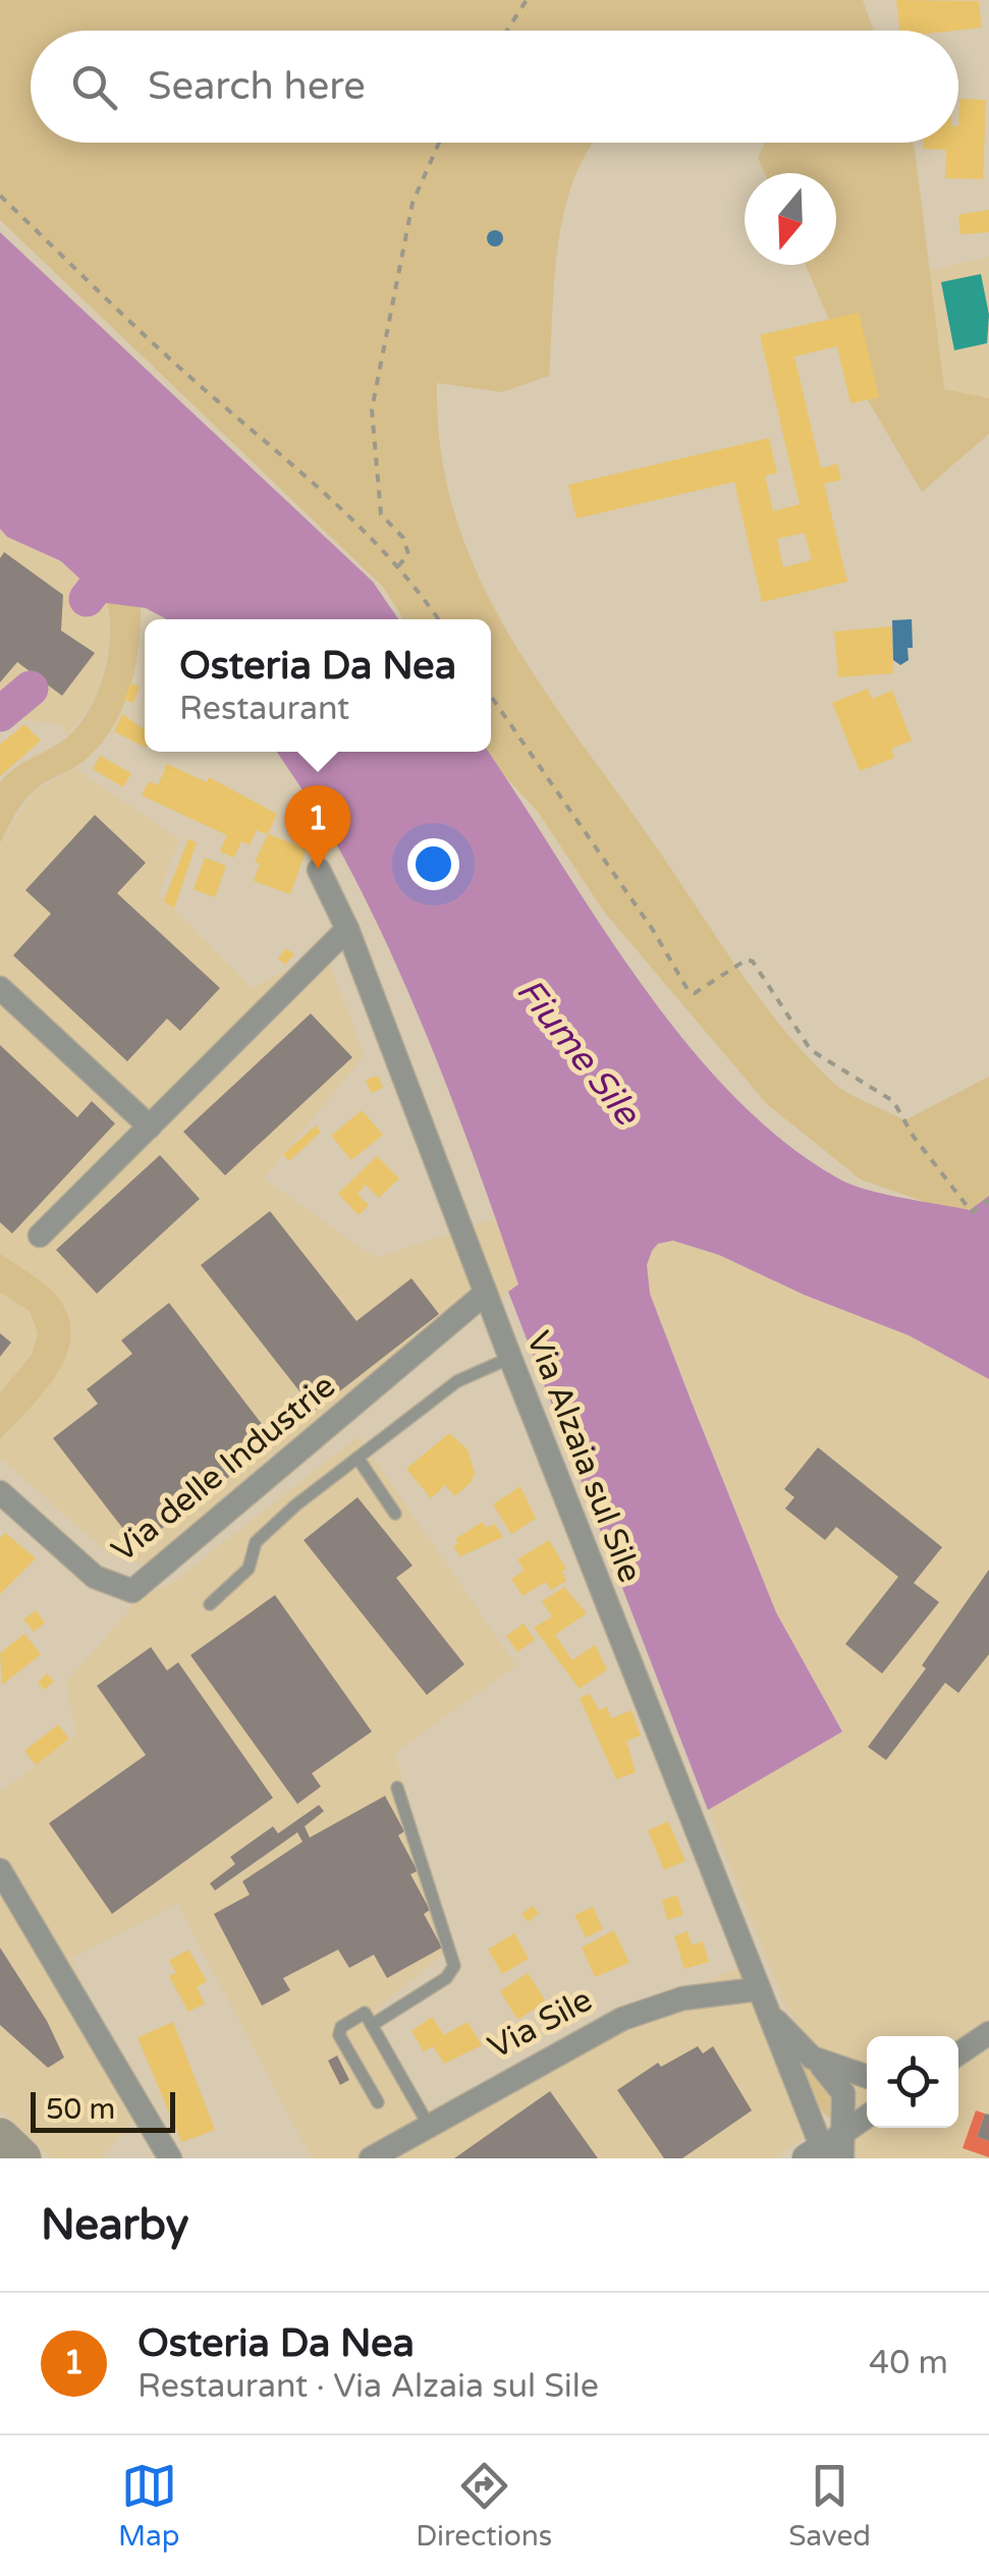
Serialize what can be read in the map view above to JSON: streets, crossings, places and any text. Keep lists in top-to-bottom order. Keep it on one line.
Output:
{"streets":{"street":["Via Alzaia sul Sile","Via delle Industrie","Via Sile"]},"crossings":[["Via Alzaia sul Sile","Via delle Industrie"],["Via Alzaia sul Sile","Via Sile"]],"water":["Fiume Sile"],"scale_bar":"50 m","north":"bottom","page":{"search":"Search here","popup":["Osteria Da Nea","Restaurant"],"pins":"1","scale":"50 m","heading":"Nearby","list":[{"mark":"1","name":"Osteria Da Nea","note":"Restaurant · Via Alzaia sul Sile","value":"40 m"}],"nav":["Map","Directions","Saved"]}}
